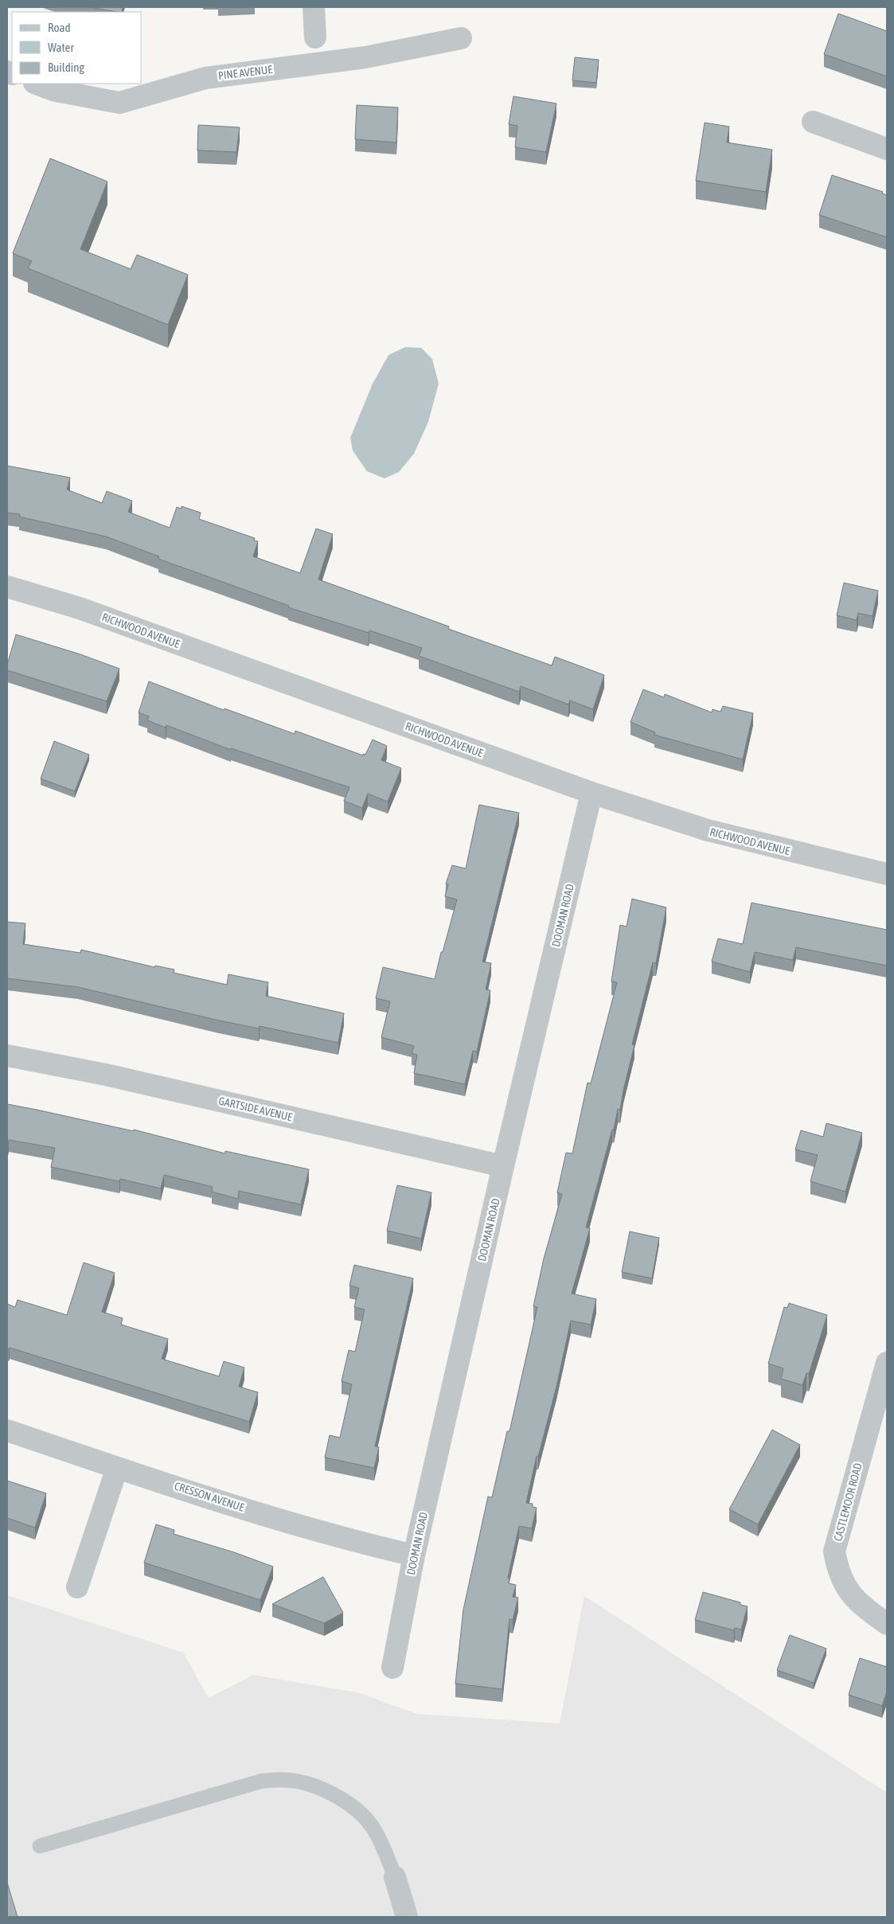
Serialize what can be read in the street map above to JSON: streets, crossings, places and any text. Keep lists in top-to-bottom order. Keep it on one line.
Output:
{"streets":{"street":["PINE AVENUE","RICHWOOD AVENUE","DOOMAN ROAD","GARTSIDE AVENUE","CRESSON AVENUE","CASTLEMOOR ROAD"]},"crossings":[["RICHWOOD AVENUE","DOOMAN ROAD"],["DOOMAN ROAD","GARTSIDE AVENUE"],["DOOMAN ROAD","CRESSON AVENUE"]],"legend":["Road","Water","Building"]}
